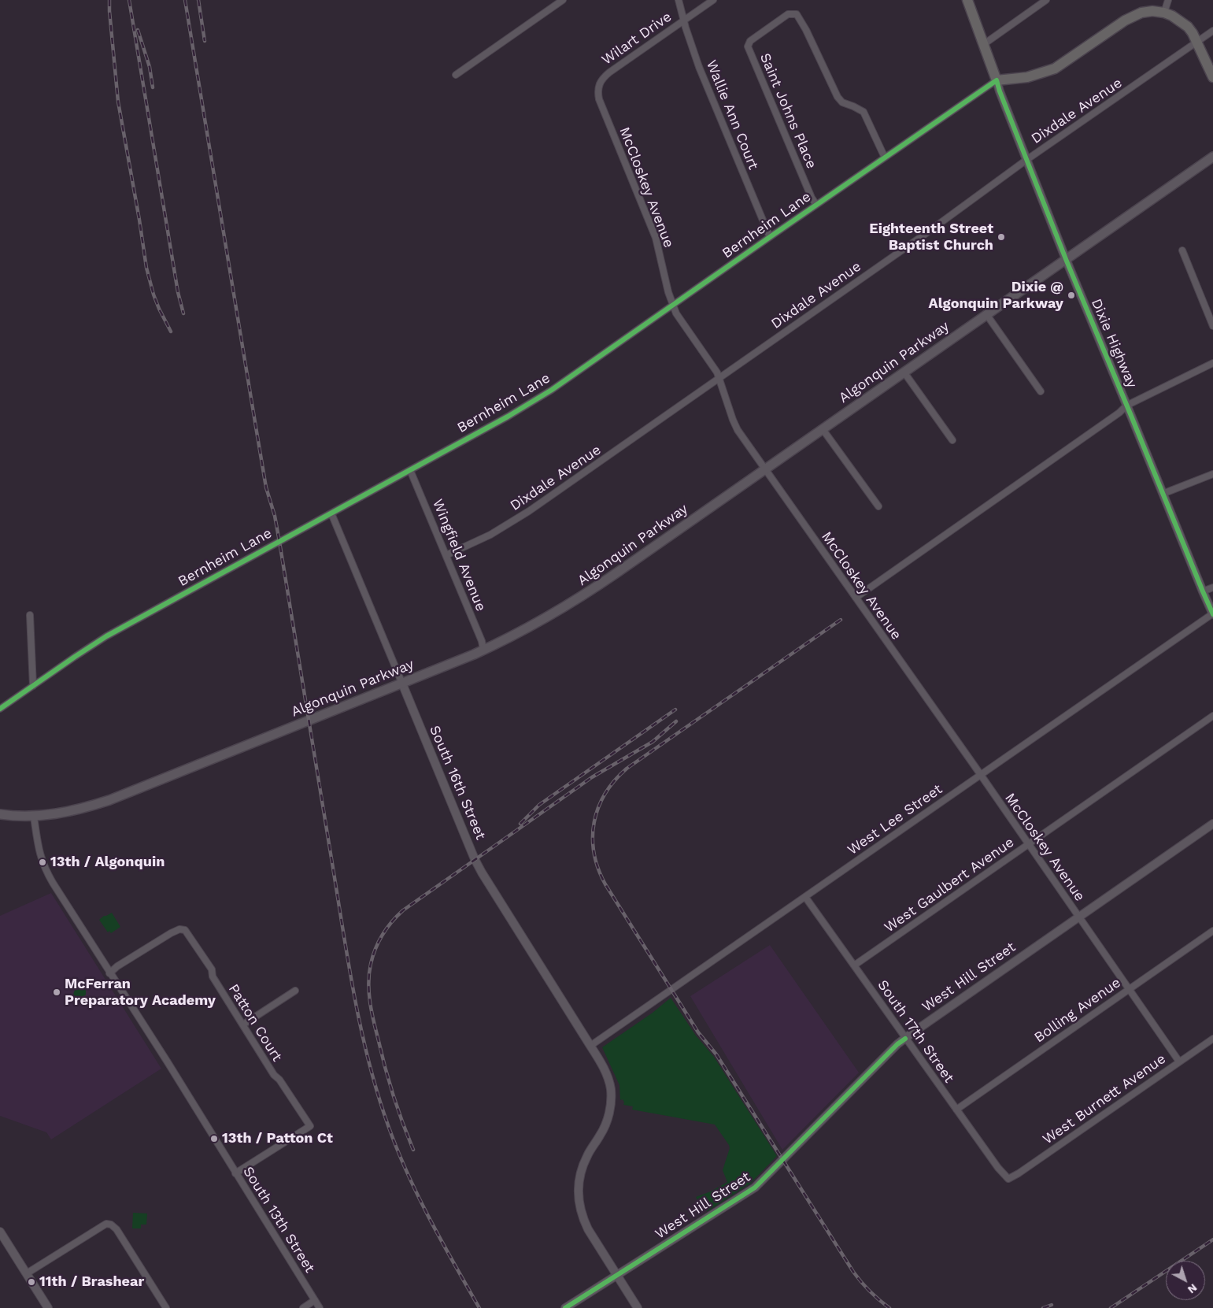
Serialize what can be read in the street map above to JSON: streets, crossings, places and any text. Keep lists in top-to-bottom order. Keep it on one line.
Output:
{"streets":{"main road":["Bernheim Lane","Dixie Highway","Algonquin Parkway"],"street":["Wilart Drive","Saint Johns Place","Dixdale Avenue","Wallie Ann Court","McCloskey Avenue","Wingfield Avenue","South 16th Street","West Lee Street","West Gaulbert Avenue","West Hill Street","Bolling Avenue","Patton Court","South 17th Street","West Burnett Avenue","South 13th Street"]},"crossings":[["Wilart Drive","Wallie Ann Court"],["Wilart Drive","McCloskey Avenue"],["Saint Johns Place","Bernheim Lane"],["Dixdale Avenue","McCloskey Avenue"],["Dixdale Avenue","Dixie Highway"],["Dixdale Avenue","Wingfield Avenue"],["Wallie Ann Court","Bernheim Lane"],["McCloskey Avenue","Bernheim Lane"],["McCloskey Avenue","Algonquin Parkway"],["McCloskey Avenue","West Lee Street"],["McCloskey Avenue","West Gaulbert Avenue"],["McCloskey Avenue","West Hill Street"],["McCloskey Avenue","Bolling Avenue"],["McCloskey Avenue","West Burnett Avenue"],["Bernheim Lane","Dixie Highway"],["Bernheim Lane","Wingfield Avenue"],["Bernheim Lane","South 16th Street"],["Dixie Highway","Algonquin Parkway"],["Dixie Highway","West Lee Street"],["Algonquin Parkway","Wingfield Avenue"],["Algonquin Parkway","South 16th Street"],["Algonquin Parkway","South 13th Street"],["South 16th Street","West Lee Street"],["South 16th Street","West Hill Street"],["West Lee Street","South 17th Street"],["West Gaulbert Avenue","South 17th Street"],["West Hill Street","South 17th Street"],["Bolling Avenue","South 17th Street"],["Patton Court","South 13th Street"],["South 17th Street","West Burnett Avenue"]],"places":["Eighteenth Street Baptist Church","Dixie @ Algonquin Parkway","13th / Algonquin","McFerran Preparatory Academy","13th / Patton Ct","11th / Brashear"],"north":"bottom right"}
